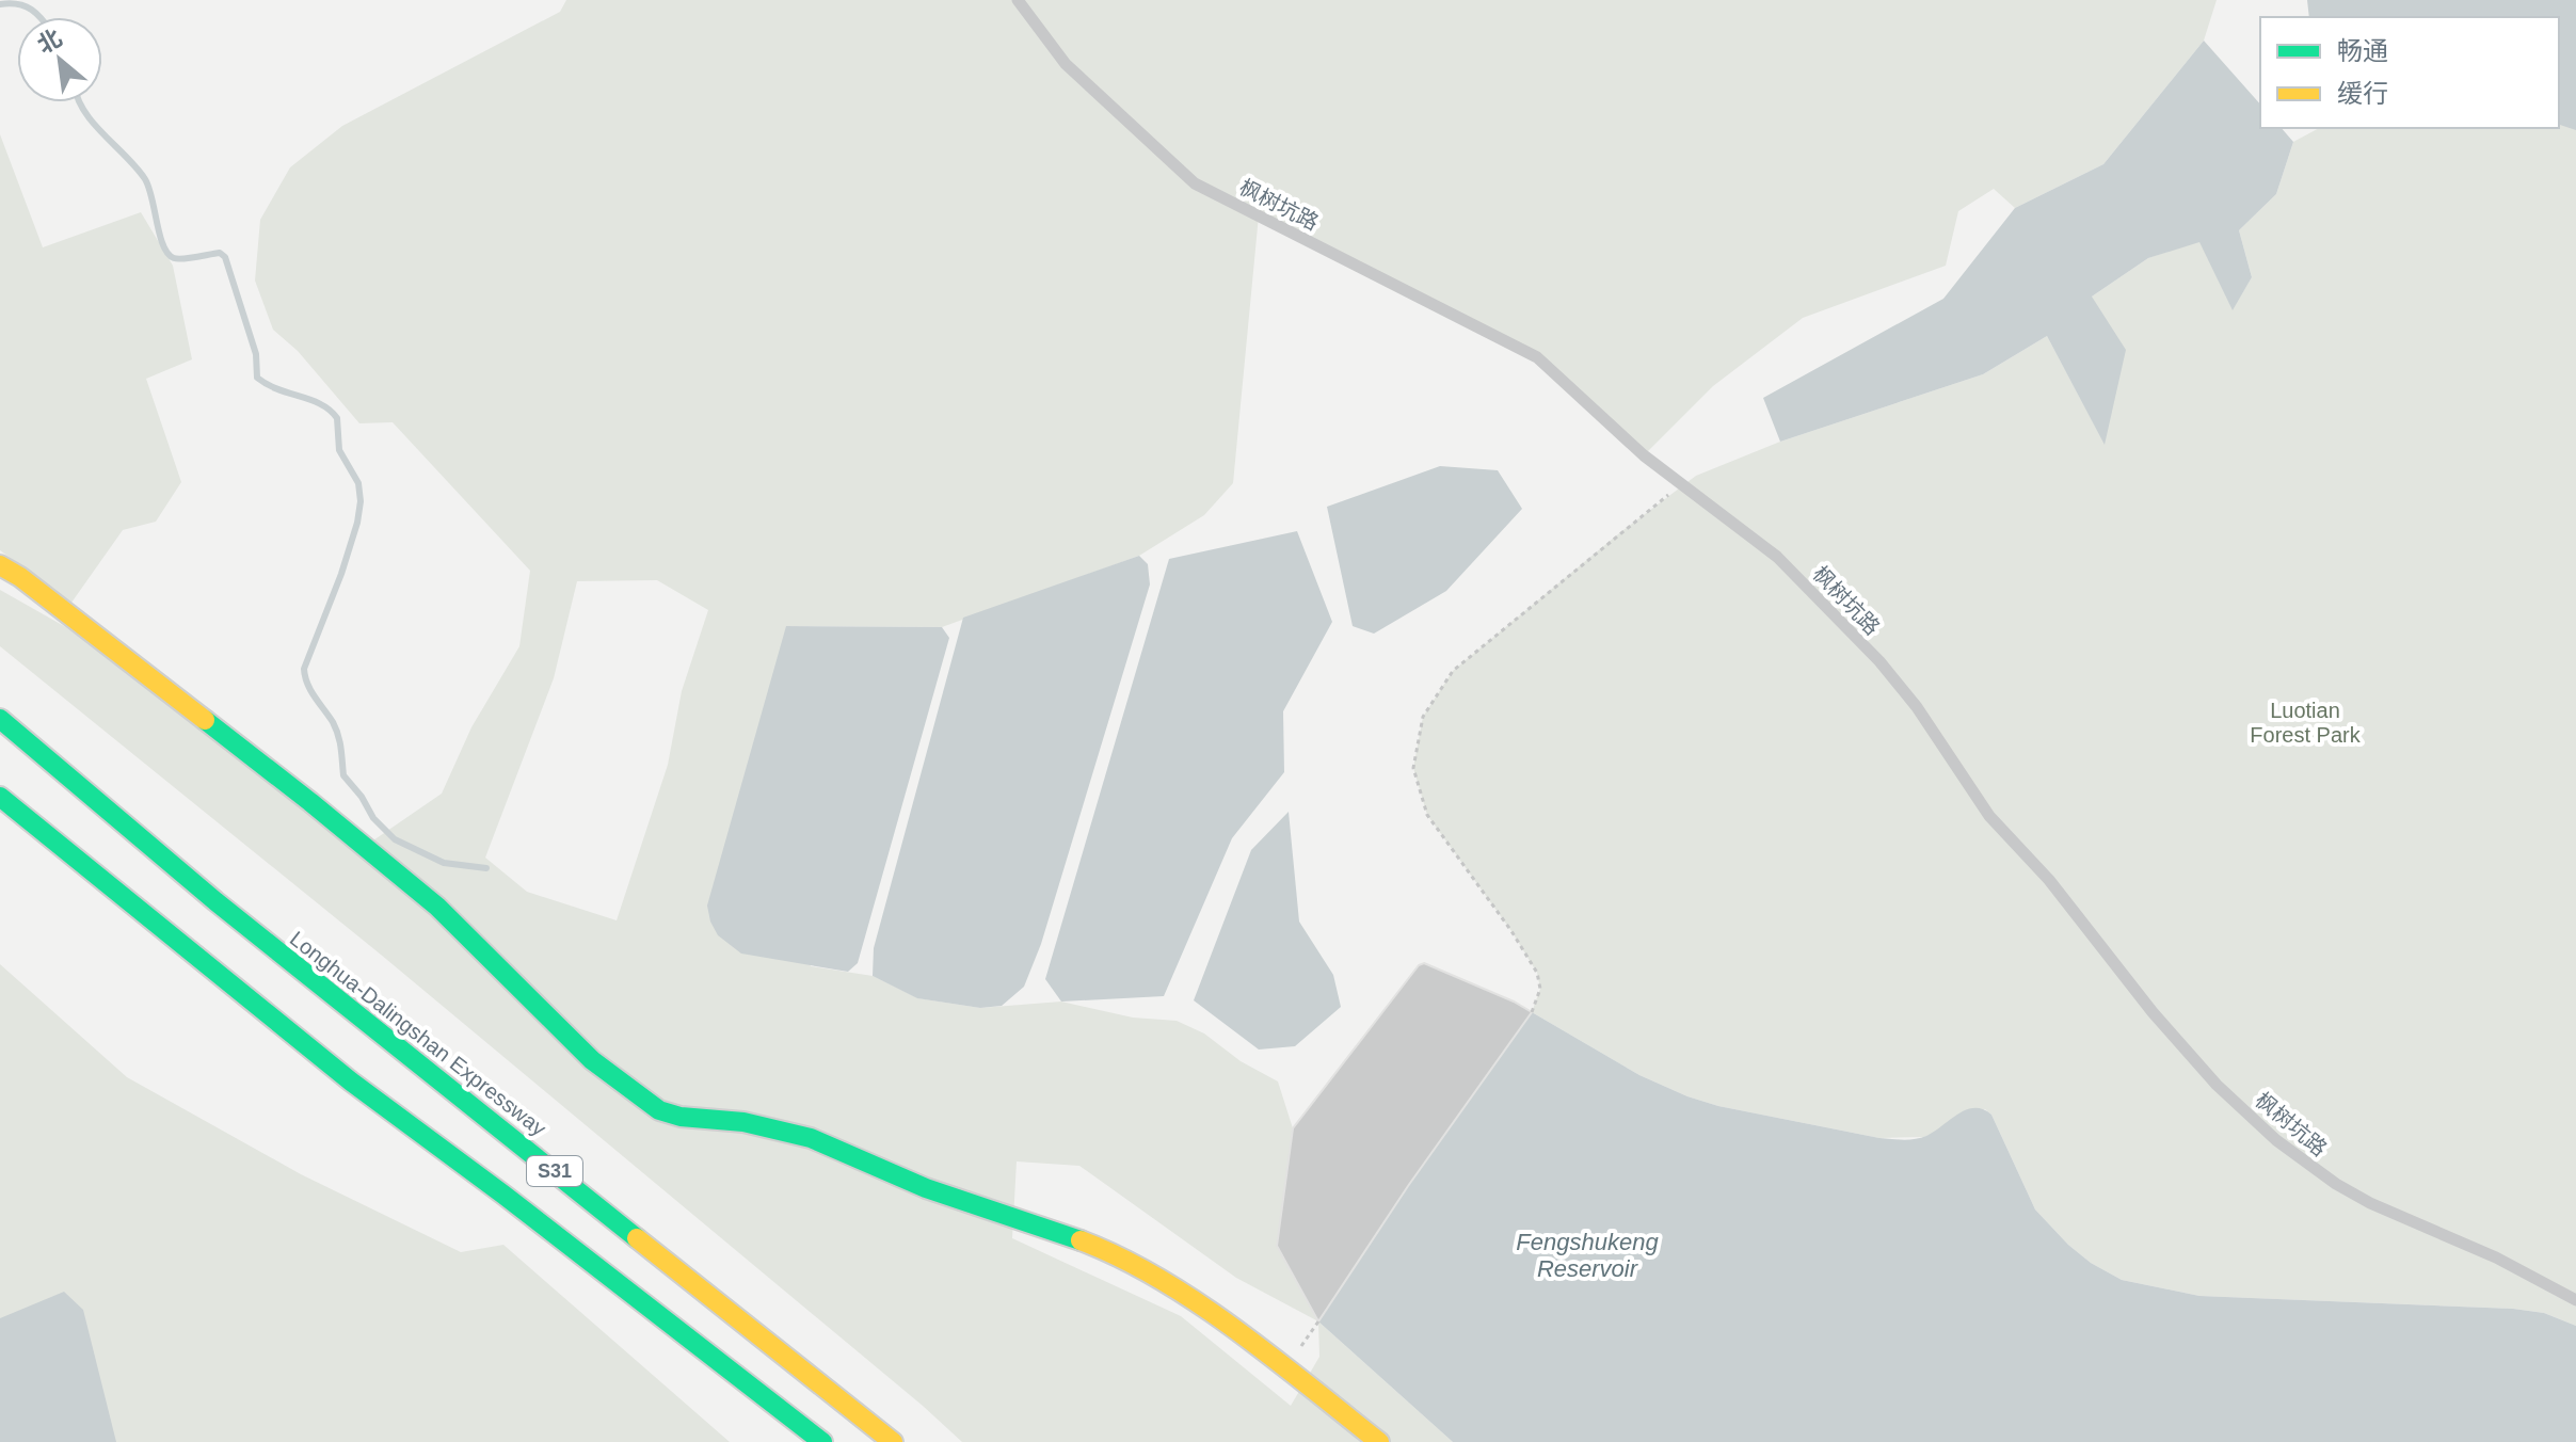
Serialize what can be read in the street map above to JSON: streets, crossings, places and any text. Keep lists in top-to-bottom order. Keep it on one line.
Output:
{"streets":{"main road":["Longhua-Dalingshan Expressway","S31"],"lane":["枫树坑路"]},"water":["Fengshukeng Reservoir"],"parks":["Luotian Forest Park"],"legend":["畅通","缓行"],"north":"top left"}
